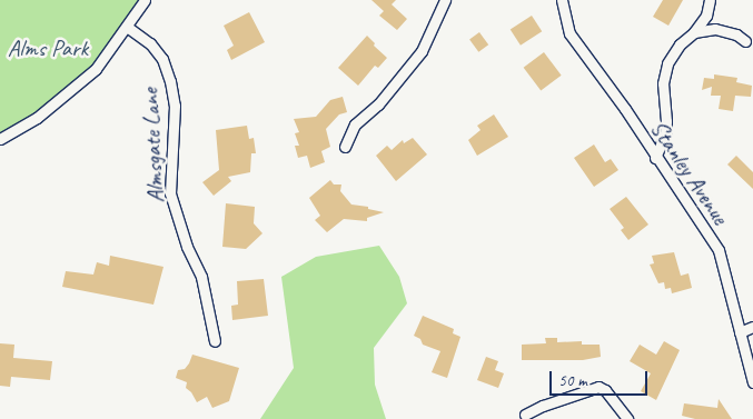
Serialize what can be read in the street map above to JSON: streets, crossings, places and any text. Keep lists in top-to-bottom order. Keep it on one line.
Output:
{"streets":{"street":["Almsgate Lane","Stanley Avenue"]},"parks":["Alms Park"],"scale_bar":"50 m"}
